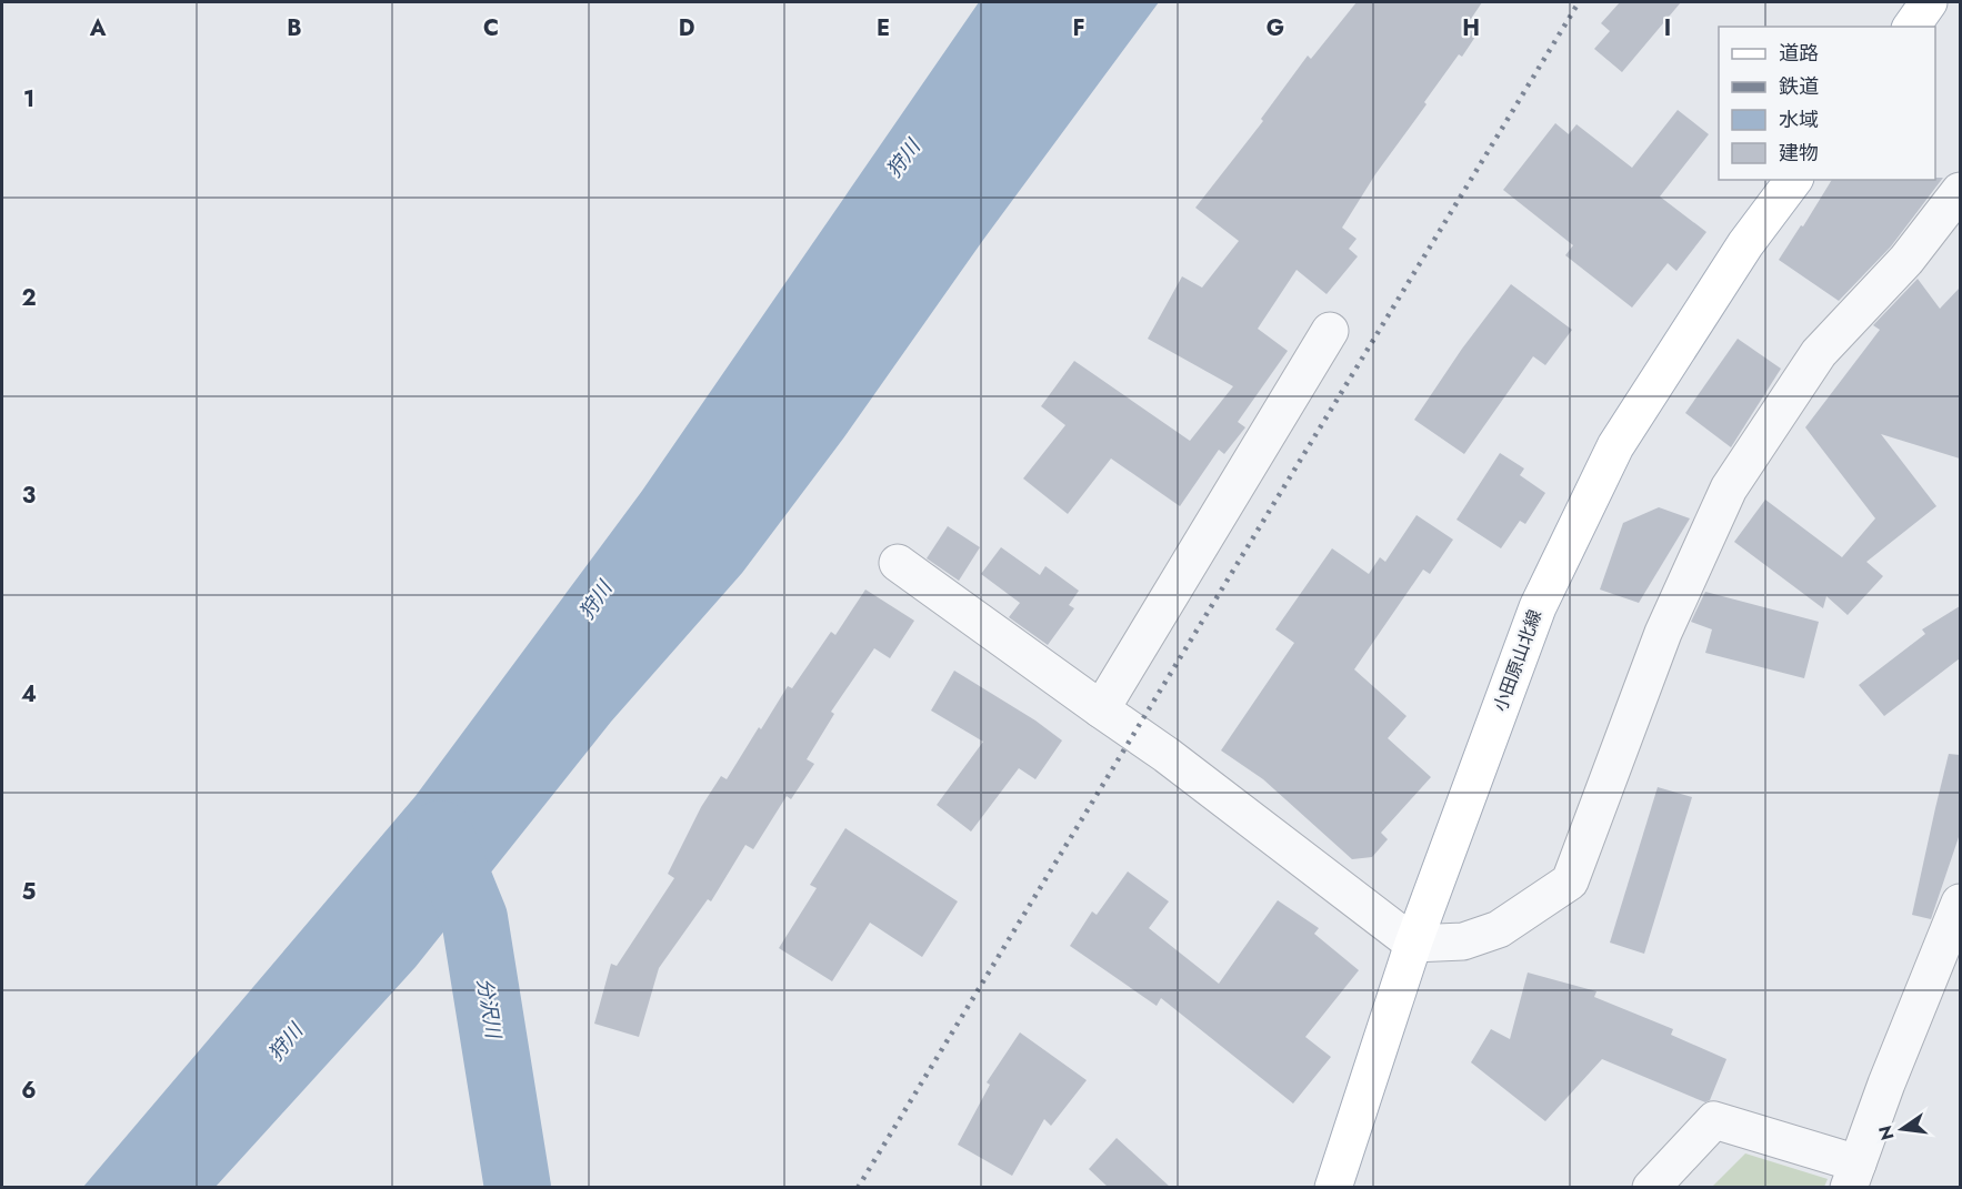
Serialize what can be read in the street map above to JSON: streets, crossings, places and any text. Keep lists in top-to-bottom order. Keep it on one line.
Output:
{"streets":{"main road":["小田原山北線"]},"water":["狩川","分沢川"],"legend":["道路","鉄道","水域","建物"],"north":"left","grid":{"columns":["A","B","C","D","E","F","G","H","I"],"rows":["1","2","3","4","5","6"]}}
